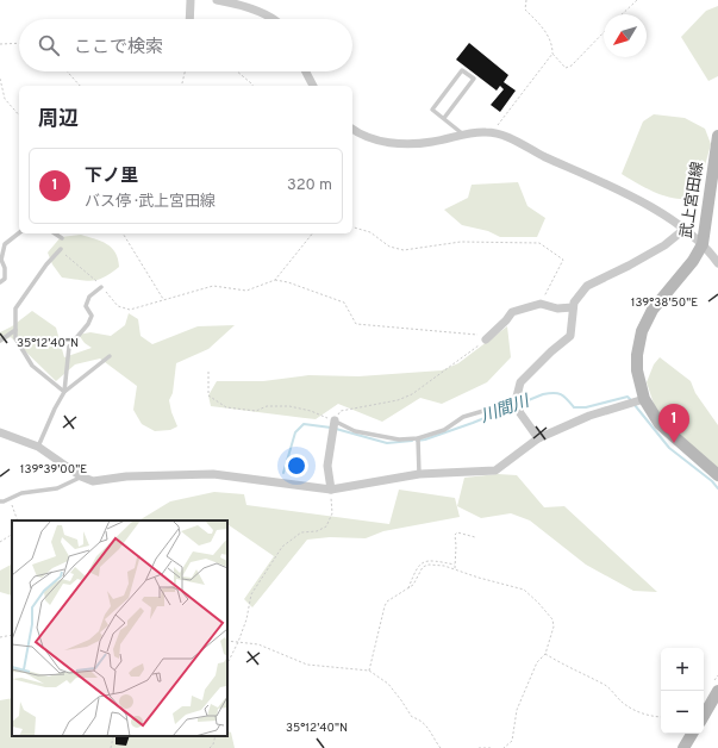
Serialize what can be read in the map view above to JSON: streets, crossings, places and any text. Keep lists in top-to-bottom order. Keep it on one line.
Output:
{"streets":{"main road":["武上宮田線"]},"water":["川間川"],"north":"bottom left","page":{"search":"ここで検索","heading":"周辺","list":[{"mark":"1","name":"下ノ里","note":"バス停 · 武上宮田線","value":"320 m"}],"pins":"1","map_buttons":["+","−"]},"coordinates":["139°38'50\"E","35°12'40\"N","139°39'00\"E"]}
